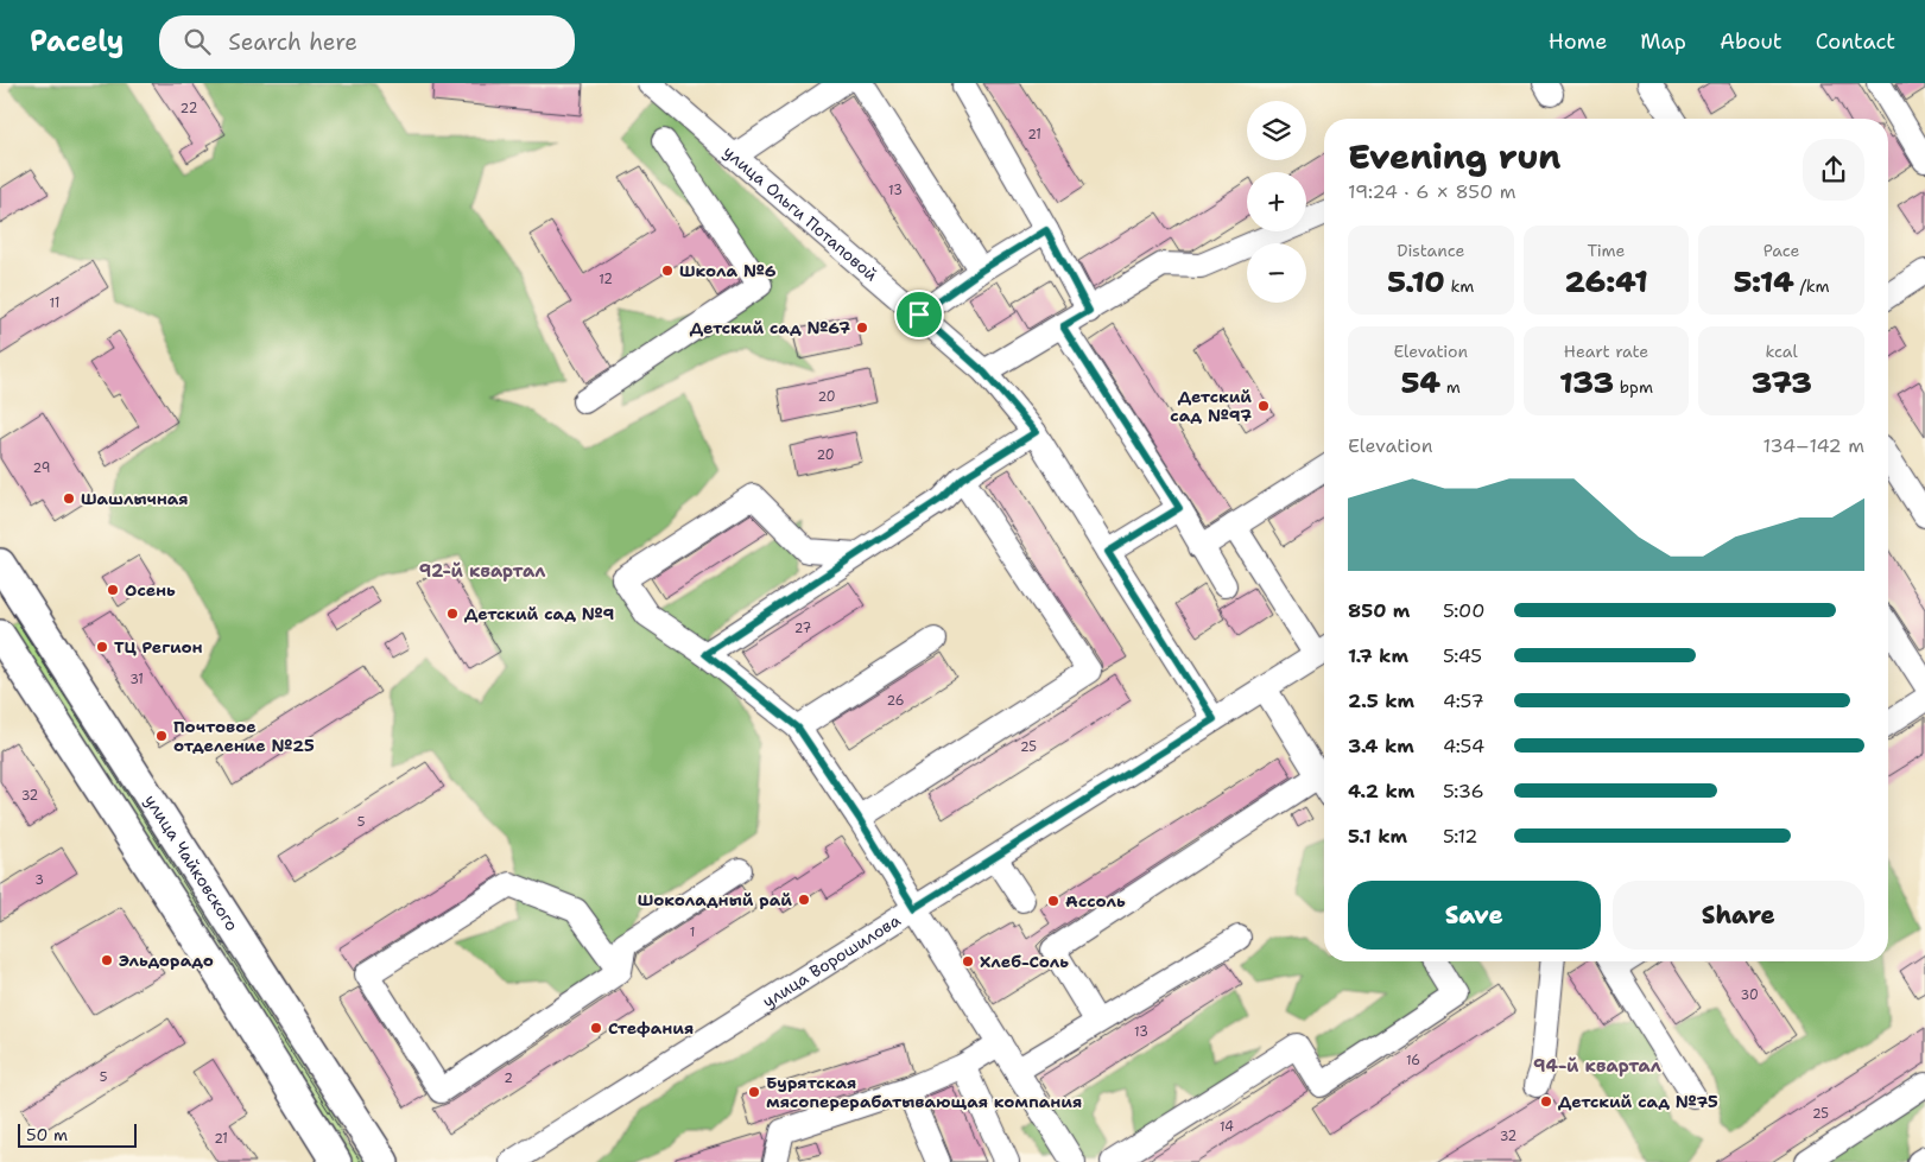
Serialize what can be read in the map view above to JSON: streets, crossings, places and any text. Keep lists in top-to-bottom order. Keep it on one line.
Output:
{"streets":{"main road":["улица Чайковского"],"street":["улица Ольги Потаповой","улица Ворошилова"]},"crossings":[["улица Ольги Потаповой","улица Ворошилова"]],"districts":["92-й квартал","94-й квартал"],"places":["Школа №6","Детский сад №67","Детский сад №97","Шашлычная","Осень","Детский сад №9","ТЦ Регион","Почтовое отделение №25","Шоколадный рай","Ассоль","Эльдорадо","Хлеб-Соль","Стефания","Бурятская мясоперерабатывающая компания","Детский сад №75"],"house_numbers":["22","21","13","12","11","20","20","29","27","31","26","25","32","5","3","1","30","13","16","5","2","25","14","32","21"],"scale_bar":"50 m","page":{"header":"Pacely","search":"Search here","nav":["Home","Map","About","Contact"],"map_buttons":["+","−"],"heading":["Evening run","19:24 · 6 × 850 m"],"stats":[["Distance","5.10 km"],["Time","26:41"],["Pace","5:14 /km"],["Elevation","54 m"],["Heart rate","133 bpm"],["kcal","373"]],"chart":["Elevation","134–142 m"],"list":[{"name":"850 m","note":"5:00"},{"name":"1.7 km","note":"5:45"},{"name":"2.5 km","note":"4:57"},{"name":"3.4 km","note":"4:54"},{"name":"4.2 km","note":"5:36"},{"name":"5.1 km","note":"5:12"}],"buttons":["Save","Share"],"scale":"50 m"}}
